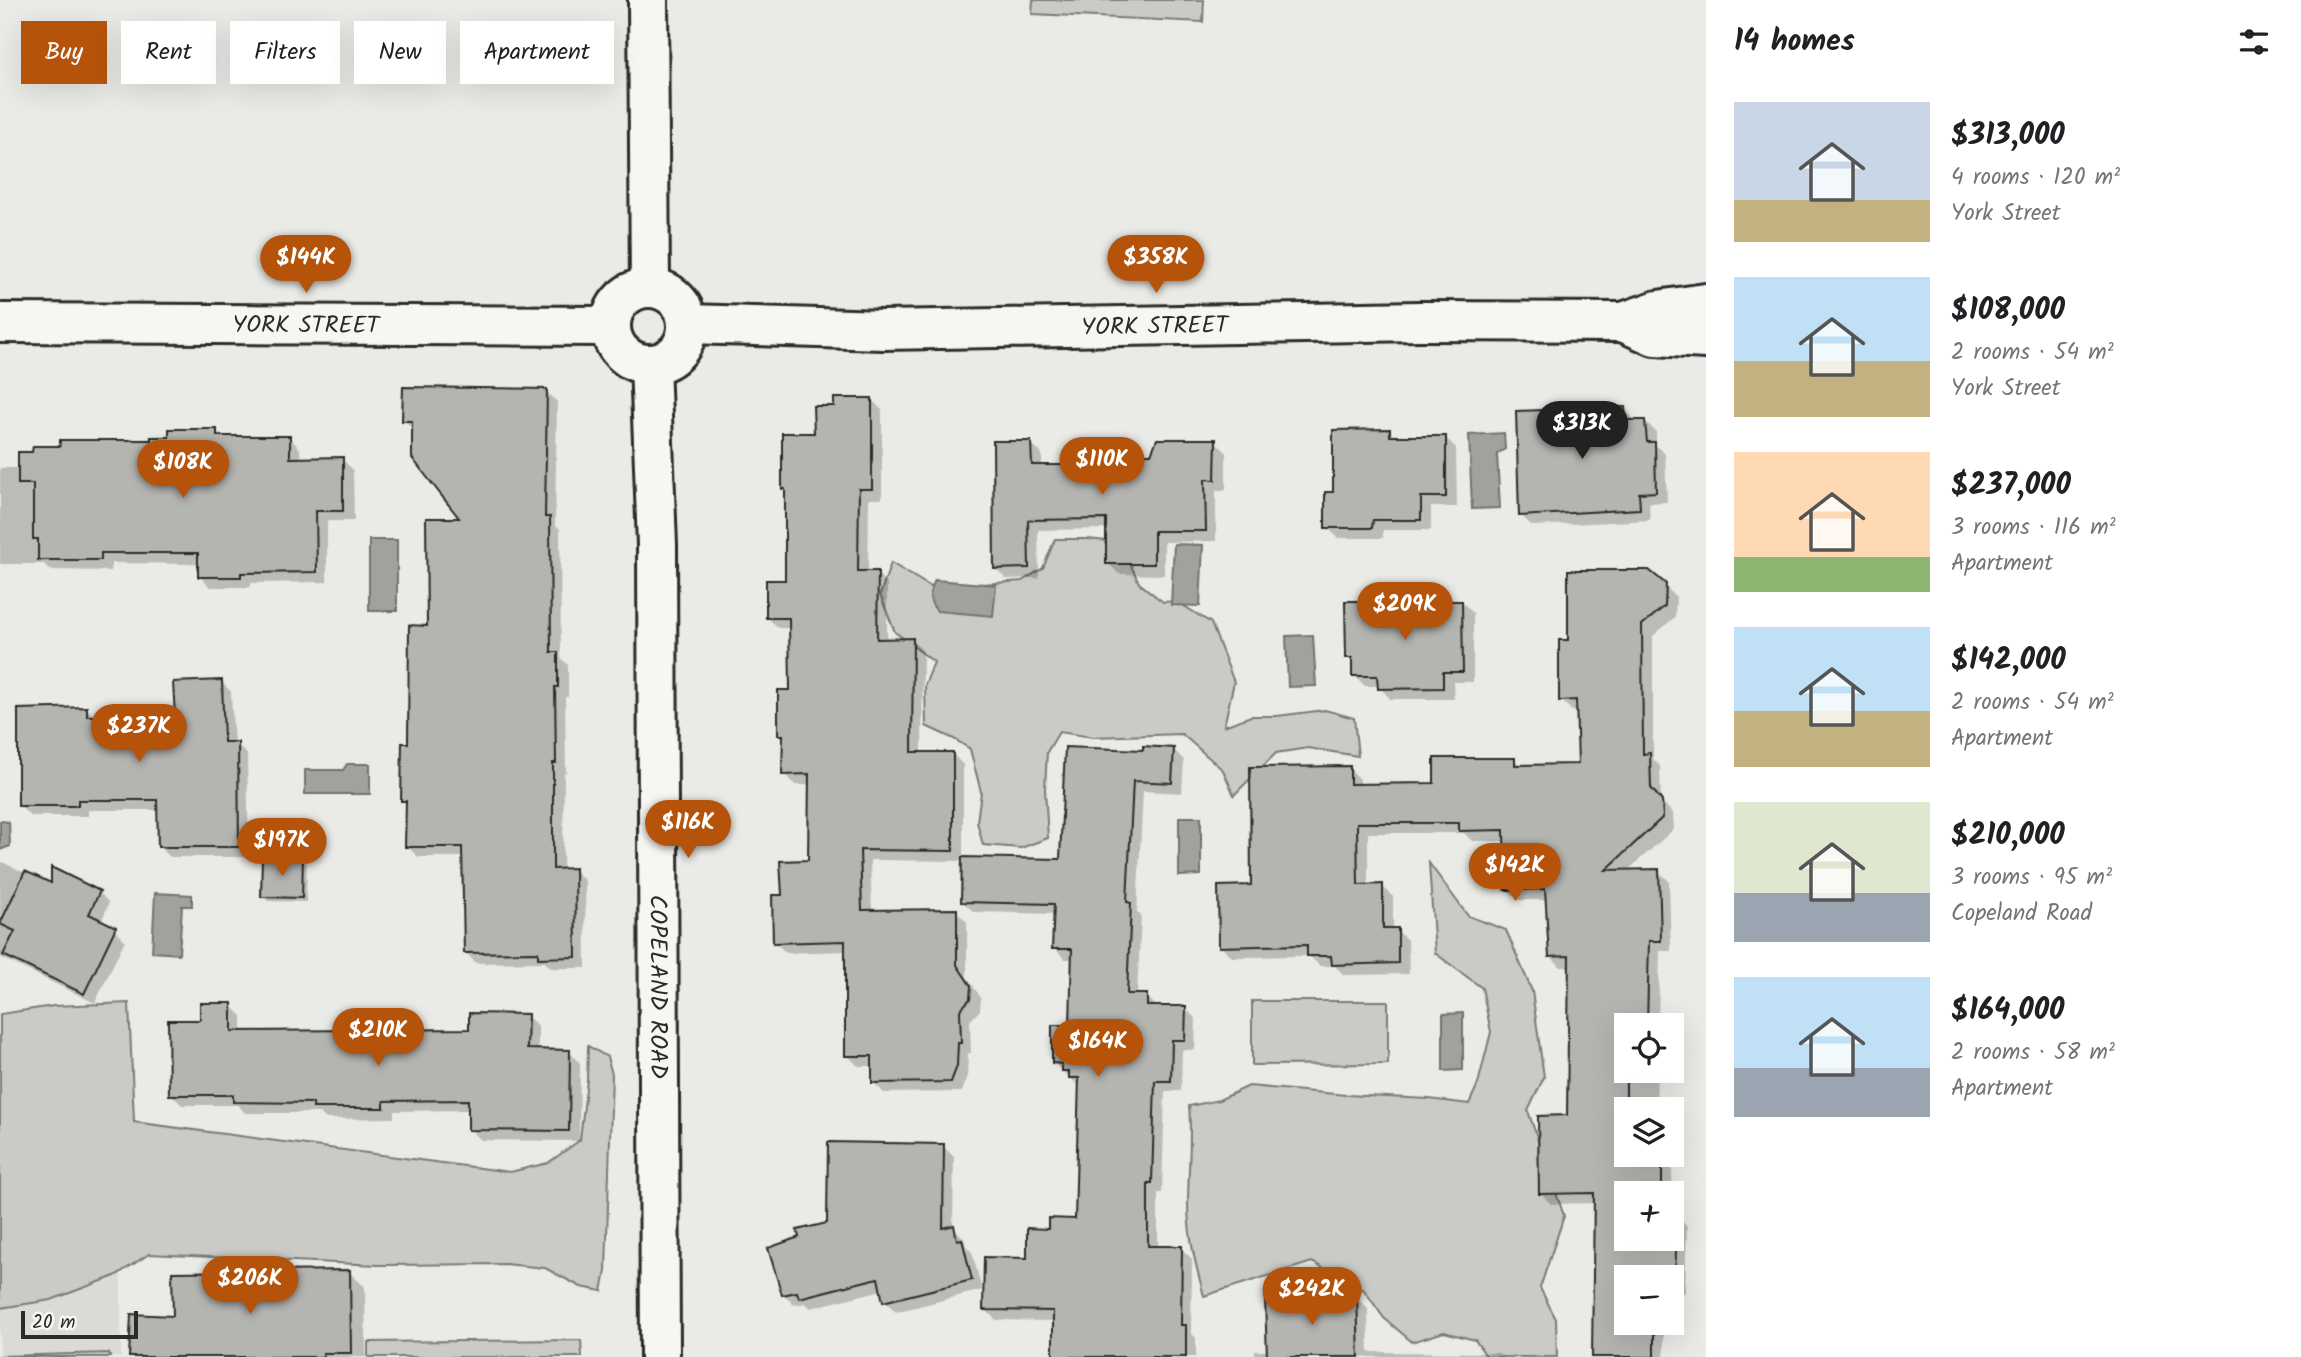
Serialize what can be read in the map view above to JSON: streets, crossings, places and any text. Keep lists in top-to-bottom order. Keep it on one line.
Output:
{"streets":{"street":["YORK STREET","COPELAND ROAD"]},"crossings":[["YORK STREET","COPELAND ROAD"]],"scale_bar":"20 m","page":{"heading":"14 homes","chip":["Buy","Rent","Filters","New","Apartment"],"list":[{"name":"$313,000","note":"4 rooms · 120 m² · York Street"},{"name":"$108,000","note":"2 rooms · 54 m² · York Street"},{"name":"$237,000","note":"3 rooms · 116 m² · Apartment"},{"name":"$142,000","note":"2 rooms · 54 m² · Apartment"},{"name":"$210,000","note":"3 rooms · 95 m² · Copeland Road"},{"name":"$164,000","note":"2 rooms · 58 m² · Apartment"}],"price":["$144K","$358K","$313K","$110K","$108K","$209K","$237K","$116K","$197K","$142K","$210K","$164K","$206K","$242K"],"map_buttons":["+","−"],"scale":"20 m"}}
